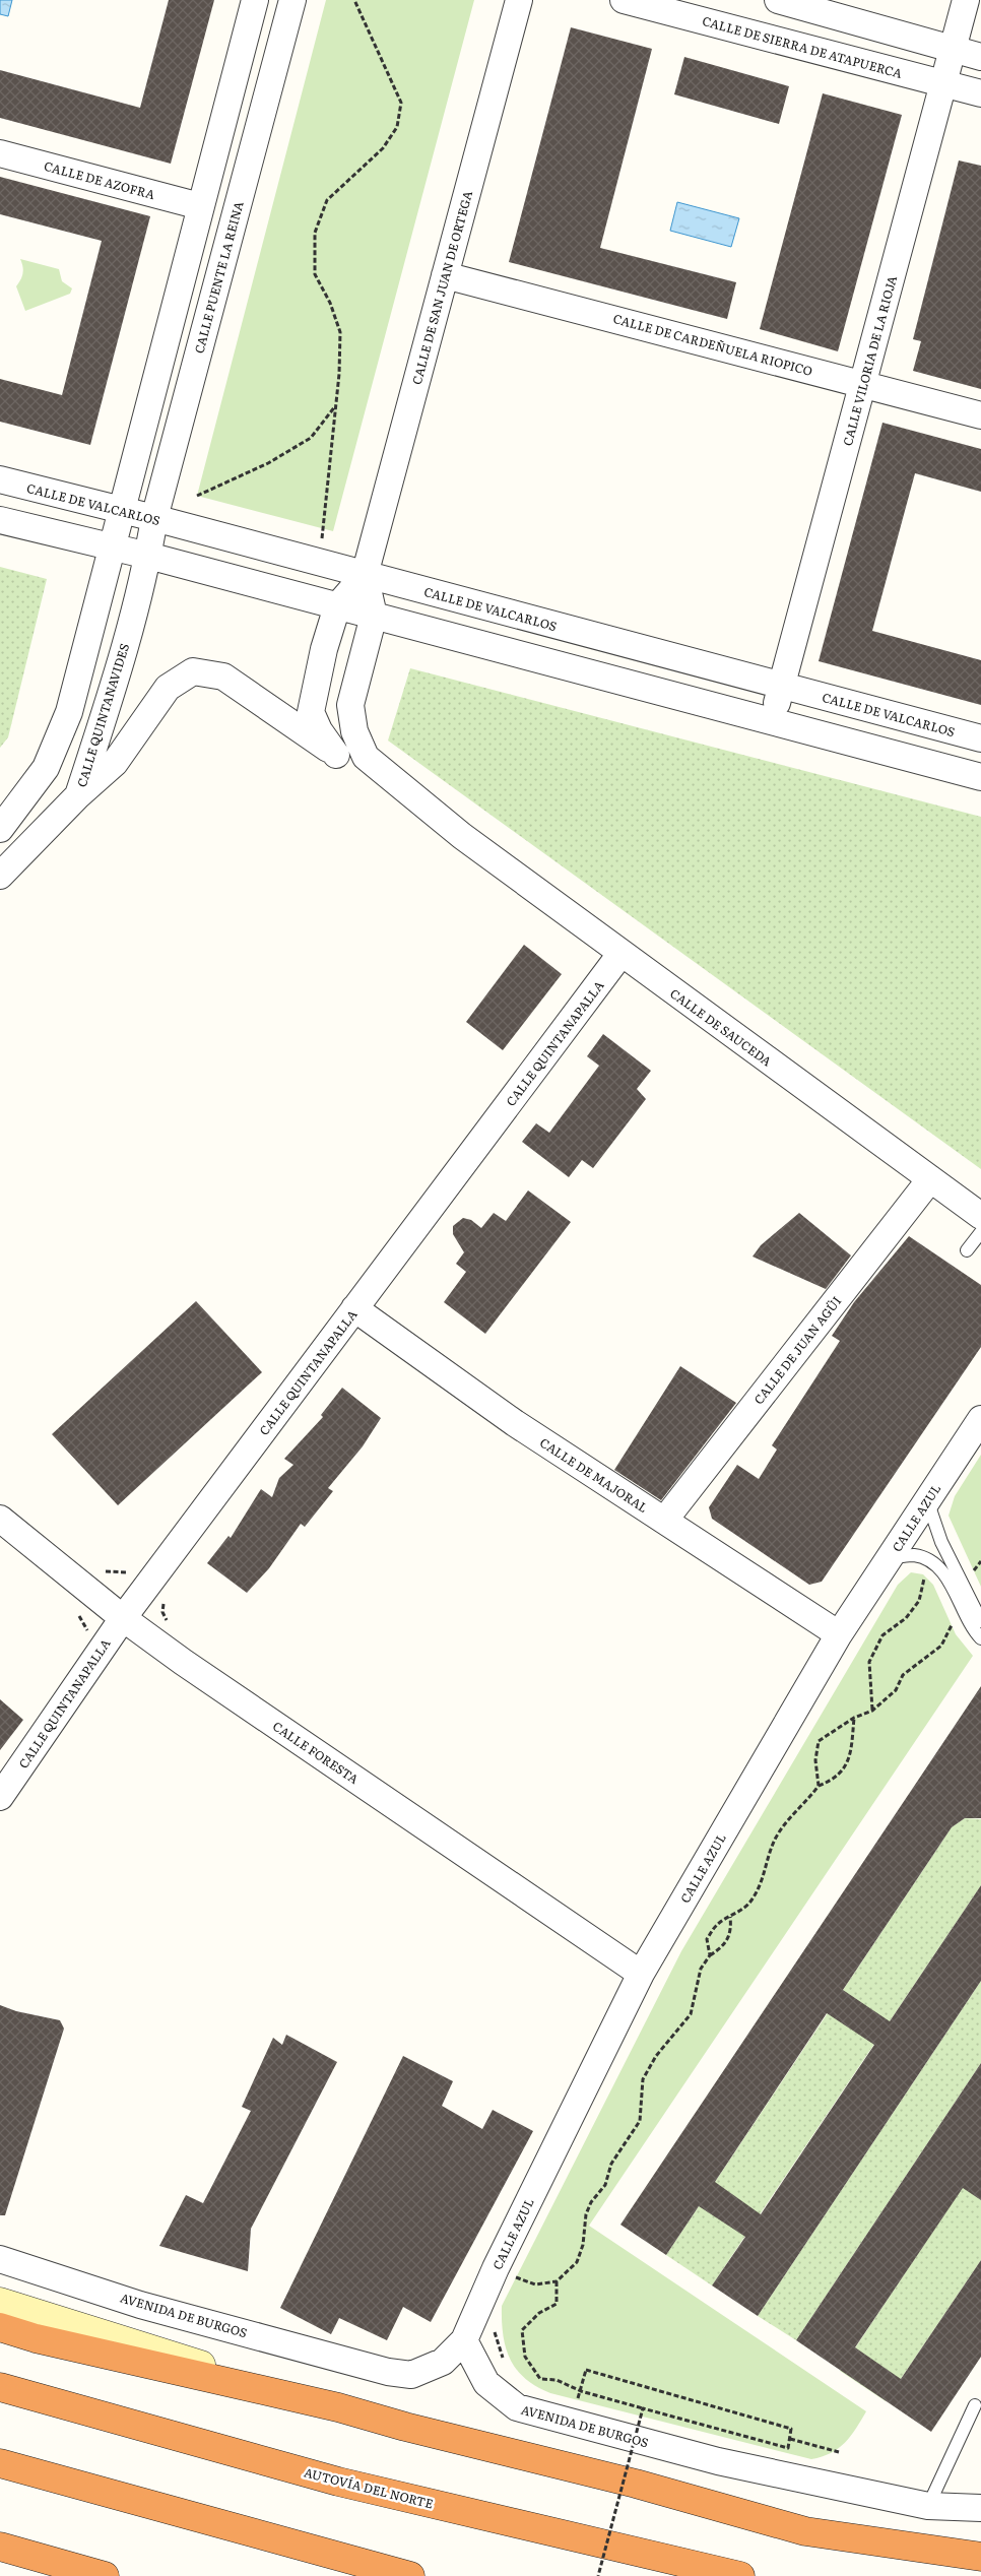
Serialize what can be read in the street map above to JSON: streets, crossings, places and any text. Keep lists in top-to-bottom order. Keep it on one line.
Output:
{"streets":{"highway":["AUTOVÍA DEL NORTE"],"street":["CALLE DE SIERRA DE ATAPUERCA","CALLE DE AZOFRA","CALLE PUENTE LA REINA","CALLE DE SAN JUAN DE ORTEGA","CALLE DE CARDEÑUELA RIOPICO","CALLE VILORIA DE LA RIOJA","CALLE DE VALCARLOS","CALLE QUINTANAVIDES","CALLE DE SAUCEDA","CALLE QUINTANAPALLA","CALLE DE JUAN AGÜI","CALLE DE MAJORAL","CALLE AZUL","CALLE FORESTA","AVENIDA DE BURGOS"]},"crossings":[["CALLE DE SIERRA DE ATAPUERCA","CALLE VILORIA DE LA RIOJA"],["CALLE PUENTE LA REINA","CALLE DE VALCARLOS"],["CALLE PUENTE LA REINA","CALLE QUINTANAVIDES"],["CALLE DE SAN JUAN DE ORTEGA","CALLE DE CARDEÑUELA RIOPICO"],["CALLE DE SAN JUAN DE ORTEGA","CALLE DE VALCARLOS"],["CALLE DE SAN JUAN DE ORTEGA","CALLE DE SAUCEDA"],["CALLE DE CARDEÑUELA RIOPICO","CALLE VILORIA DE LA RIOJA"],["CALLE VILORIA DE LA RIOJA","CALLE DE VALCARLOS"],["CALLE QUINTANAVIDES","CALLE DE SAUCEDA"],["CALLE DE SAUCEDA","CALLE QUINTANAPALLA"],["CALLE DE SAUCEDA","CALLE DE JUAN AGÜI"],["CALLE QUINTANAPALLA","CALLE DE MAJORAL"],["CALLE QUINTANAPALLA","CALLE FORESTA"],["CALLE DE JUAN AGÜI","CALLE DE MAJORAL"],["CALLE DE MAJORAL","CALLE AZUL"],["CALLE AZUL","CALLE FORESTA"],["CALLE AZUL","AVENIDA DE BURGOS"]]}
